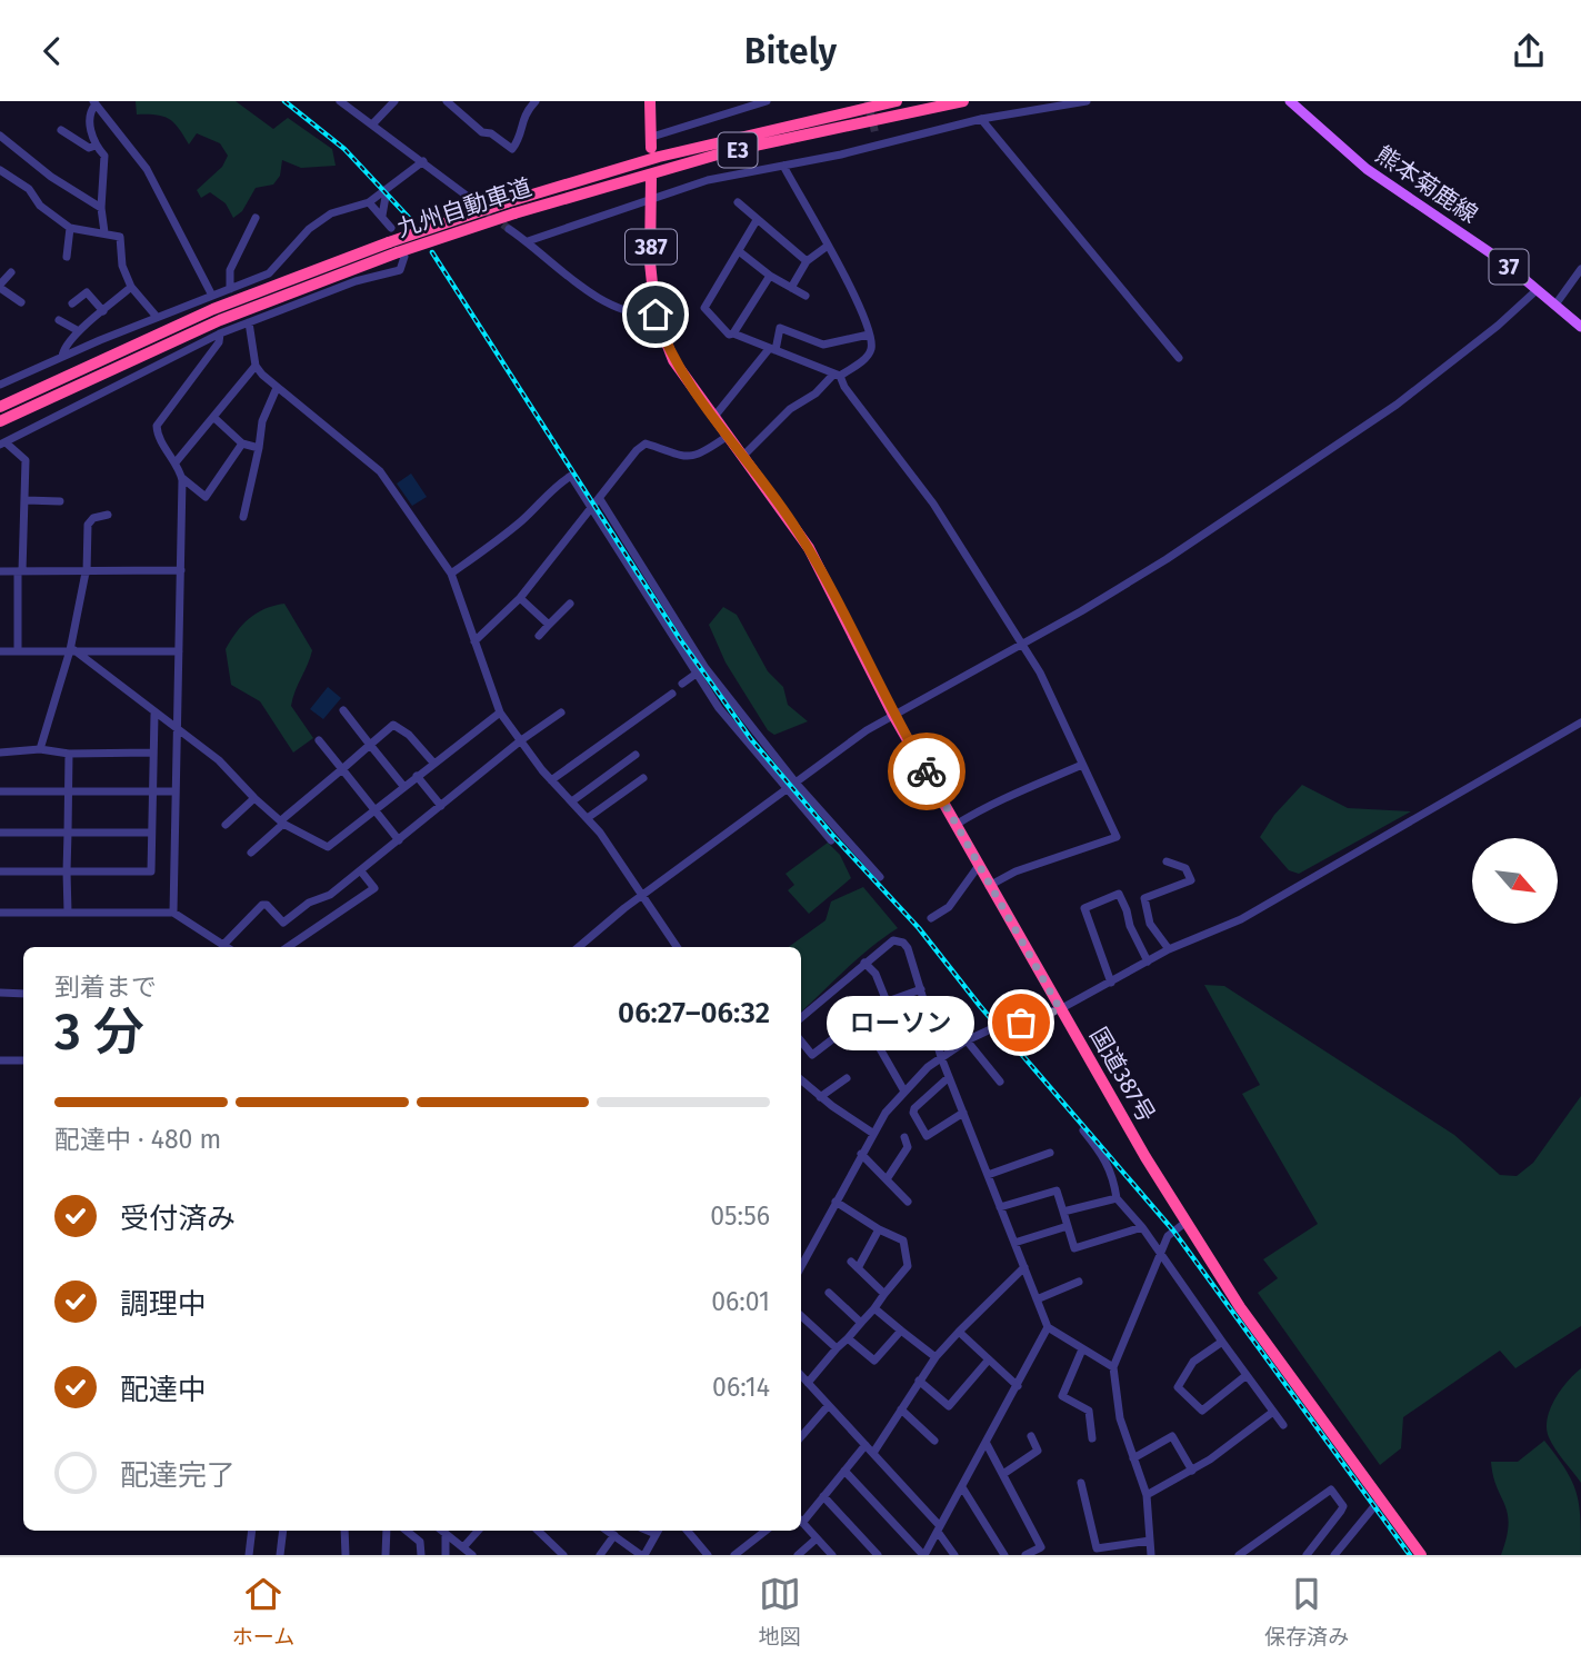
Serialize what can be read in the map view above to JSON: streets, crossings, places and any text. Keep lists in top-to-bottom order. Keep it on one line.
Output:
{"streets":{"highway":["E3","九州自動車道","387","国道387号"],"main road":["熊本菊鹿線","37"]},"crossings":[["387","国道387号"]],"places":["ローソン"],"north":"bottom right","page":{"header":"Bitely","heading":["3 分","到着まで","06:27–06:32"],"bubble":"ローソン","bar":"配達中 · 480 m","list":[["受付済み","05:56"],["調理中","06:01"],["配達中","06:14"],"配達完了"],"tabs":["ホーム","地図","保存済み"]}}
